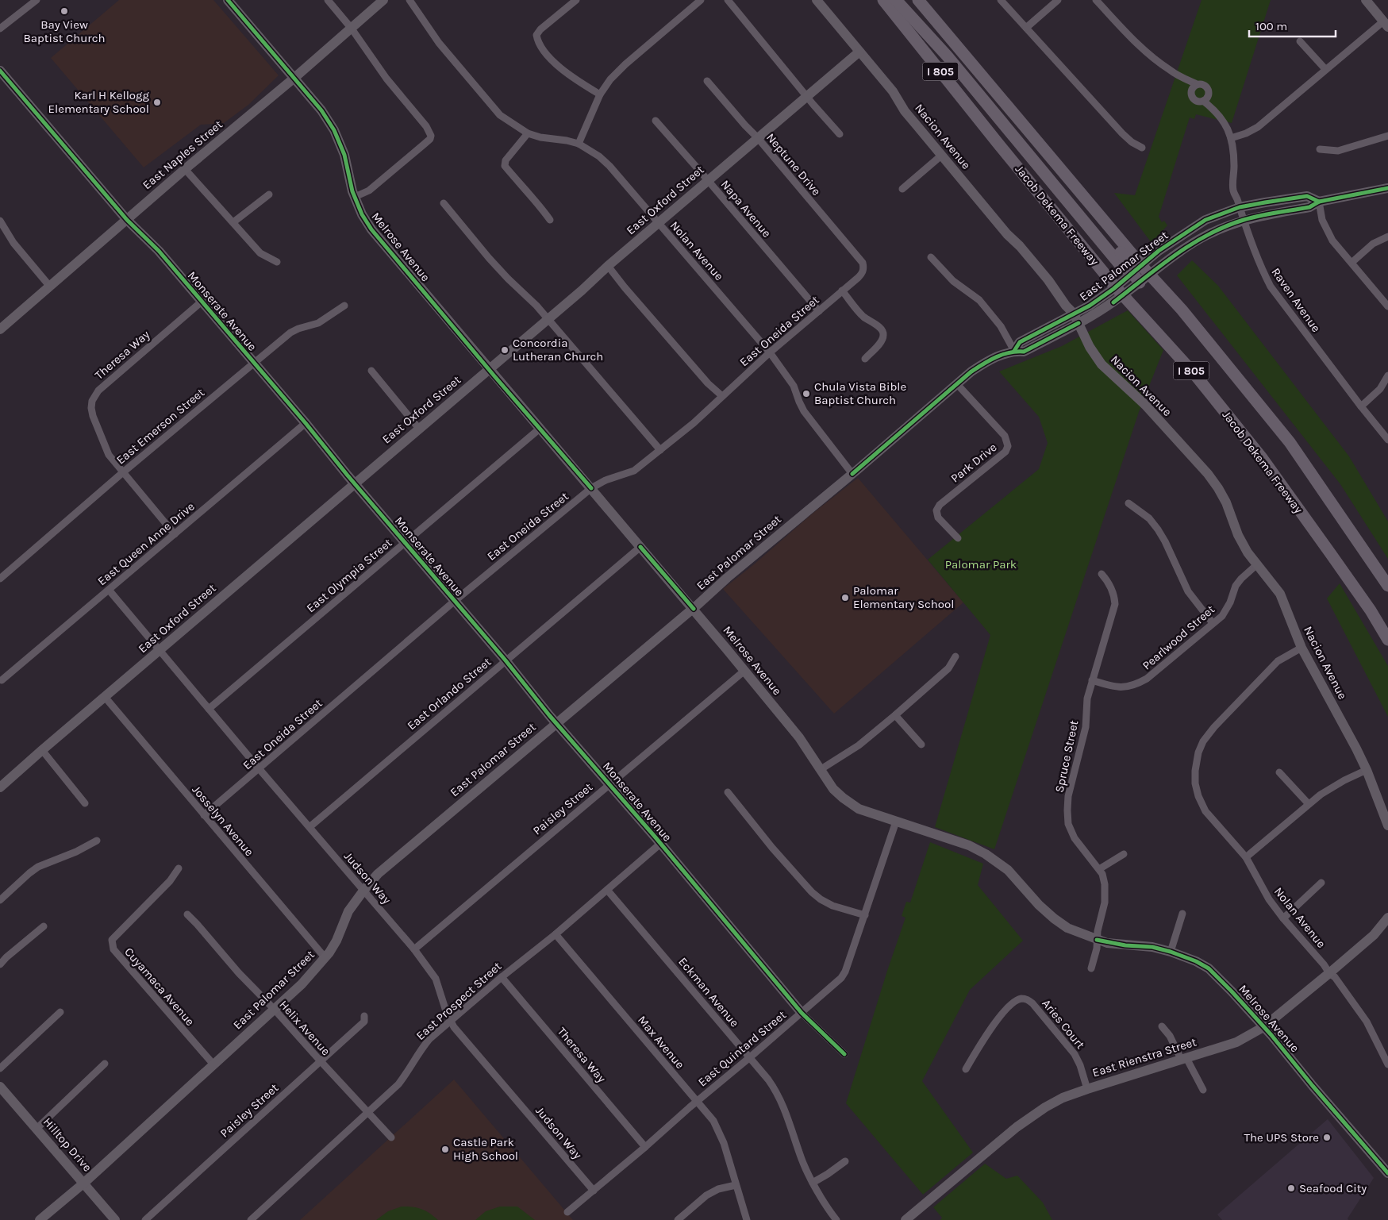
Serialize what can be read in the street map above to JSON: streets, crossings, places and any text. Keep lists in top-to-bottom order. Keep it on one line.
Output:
{"streets":{"highway":["I 805","Jacob Dekema Freeway"],"street":["Nacion Avenue","East Naples Street","Neptune Drive","East Oxford Street","Napa Avenue","Melrose Avenue","Nolan Avenue","East Palomar Street","Raven Avenue","Monserate Avenue","East Oneida Street","Theresa Way","East Emerson Street","Park Drive","East Queen Anne Drive","East Olympia Street","Pearlwood Street","East Orlando Street","Spruce Street","Paisley Street","Josselyn Avenue","Judson Way","Cuyamaca Avenue","Eckman Avenue","East Prospect Street","Aries Court","Helix Avenue","Max Avenue","East Quintard Street","East Rienstra Street","Hilltop Drive"]},"crossings":[["Nacion Avenue","East Oxford Street"],["Nacion Avenue","Nolan Avenue"],["Nacion Avenue","East Palomar Street"],["Nacion Avenue","Pearlwood Street"],["East Naples Street","Melrose Avenue"],["East Naples Street","Monserate Avenue"],["Neptune Drive","East Oxford Street"],["Neptune Drive","East Oneida Street"],["East Oxford Street","Napa Avenue"],["East Oxford Street","Melrose Avenue"],["East Oxford Street","Nolan Avenue"],["East Oxford Street","Monserate Avenue"],["East Oxford Street","Josselyn Avenue"],["East Oxford Street","Judson Way"],["Napa Avenue","East Oneida Street"],["Melrose Avenue","East Palomar Street"],["Melrose Avenue","East Oneida Street"],["Melrose Avenue","East Olympia Street"],["Melrose Avenue","East Orlando Street"],["Melrose Avenue","Spruce Street"],["Melrose Avenue","Paisley Street"],["Melrose Avenue","East Quintard Street"],["Melrose Avenue","East Rienstra Street"],["Nolan Avenue","East Palomar Street"],["Nolan Avenue","East Oneida Street"],["Nolan Avenue","East Rienstra Street"],["East Palomar Street","Raven Avenue"],["East Palomar Street","Monserate Avenue"],["East Palomar Street","Park Drive"],["East Palomar Street","Josselyn Avenue"],["East Palomar Street","Judson Way"],["East Palomar Street","Cuyamaca Avenue"],["East Palomar Street","Helix Avenue"],["East Palomar Street","Hilltop Drive"],["Monserate Avenue","East Oneida Street"],["Monserate Avenue","Theresa Way"],["Monserate Avenue","East Emerson Street"],["Monserate Avenue","East Queen Anne Drive"],["Monserate Avenue","East Olympia Street"],["Monserate Avenue","East Orlando Street"],["Monserate Avenue","Paisley Street"],["Monserate Avenue","East Prospect Street"],["Monserate Avenue","East Quintard Street"],["East Oneida Street","Josselyn Avenue"],["East Oneida Street","Judson Way"],["Theresa Way","East Emerson Street"],["Theresa Way","East Queen Anne Drive"],["Theresa Way","East Prospect Street"],["Theresa Way","East Quintard Street"],["East Queen Anne Drive","Judson Way"],["East Olympia Street","Judson Way"],["Pearlwood Street","Spruce Street"],["East Orlando Street","Judson Way"],["Paisley Street","Judson Way"],["Paisley Street","Helix Avenue"],["Judson Way","East Prospect Street"],["Judson Way","East Quintard Street"],["Eckman Avenue","East Prospect Street"],["Eckman Avenue","East Quintard Street"],["East Prospect Street","Helix Avenue"],["East Prospect Street","Max Avenue"],["Aries Court","East Rienstra Street"],["Max Avenue","East Quintard Street"]],"parks":["Palomar Park"],"places":["Bay View Baptist Church","Karl H Kellogg Elementary School","Concordia Lutheran Church","Chula Vista Bible Baptist Church","Palomar Elementary School","The UPS Store","Castle Park High School","Seafood City"],"scale_bar":"100 m"}
